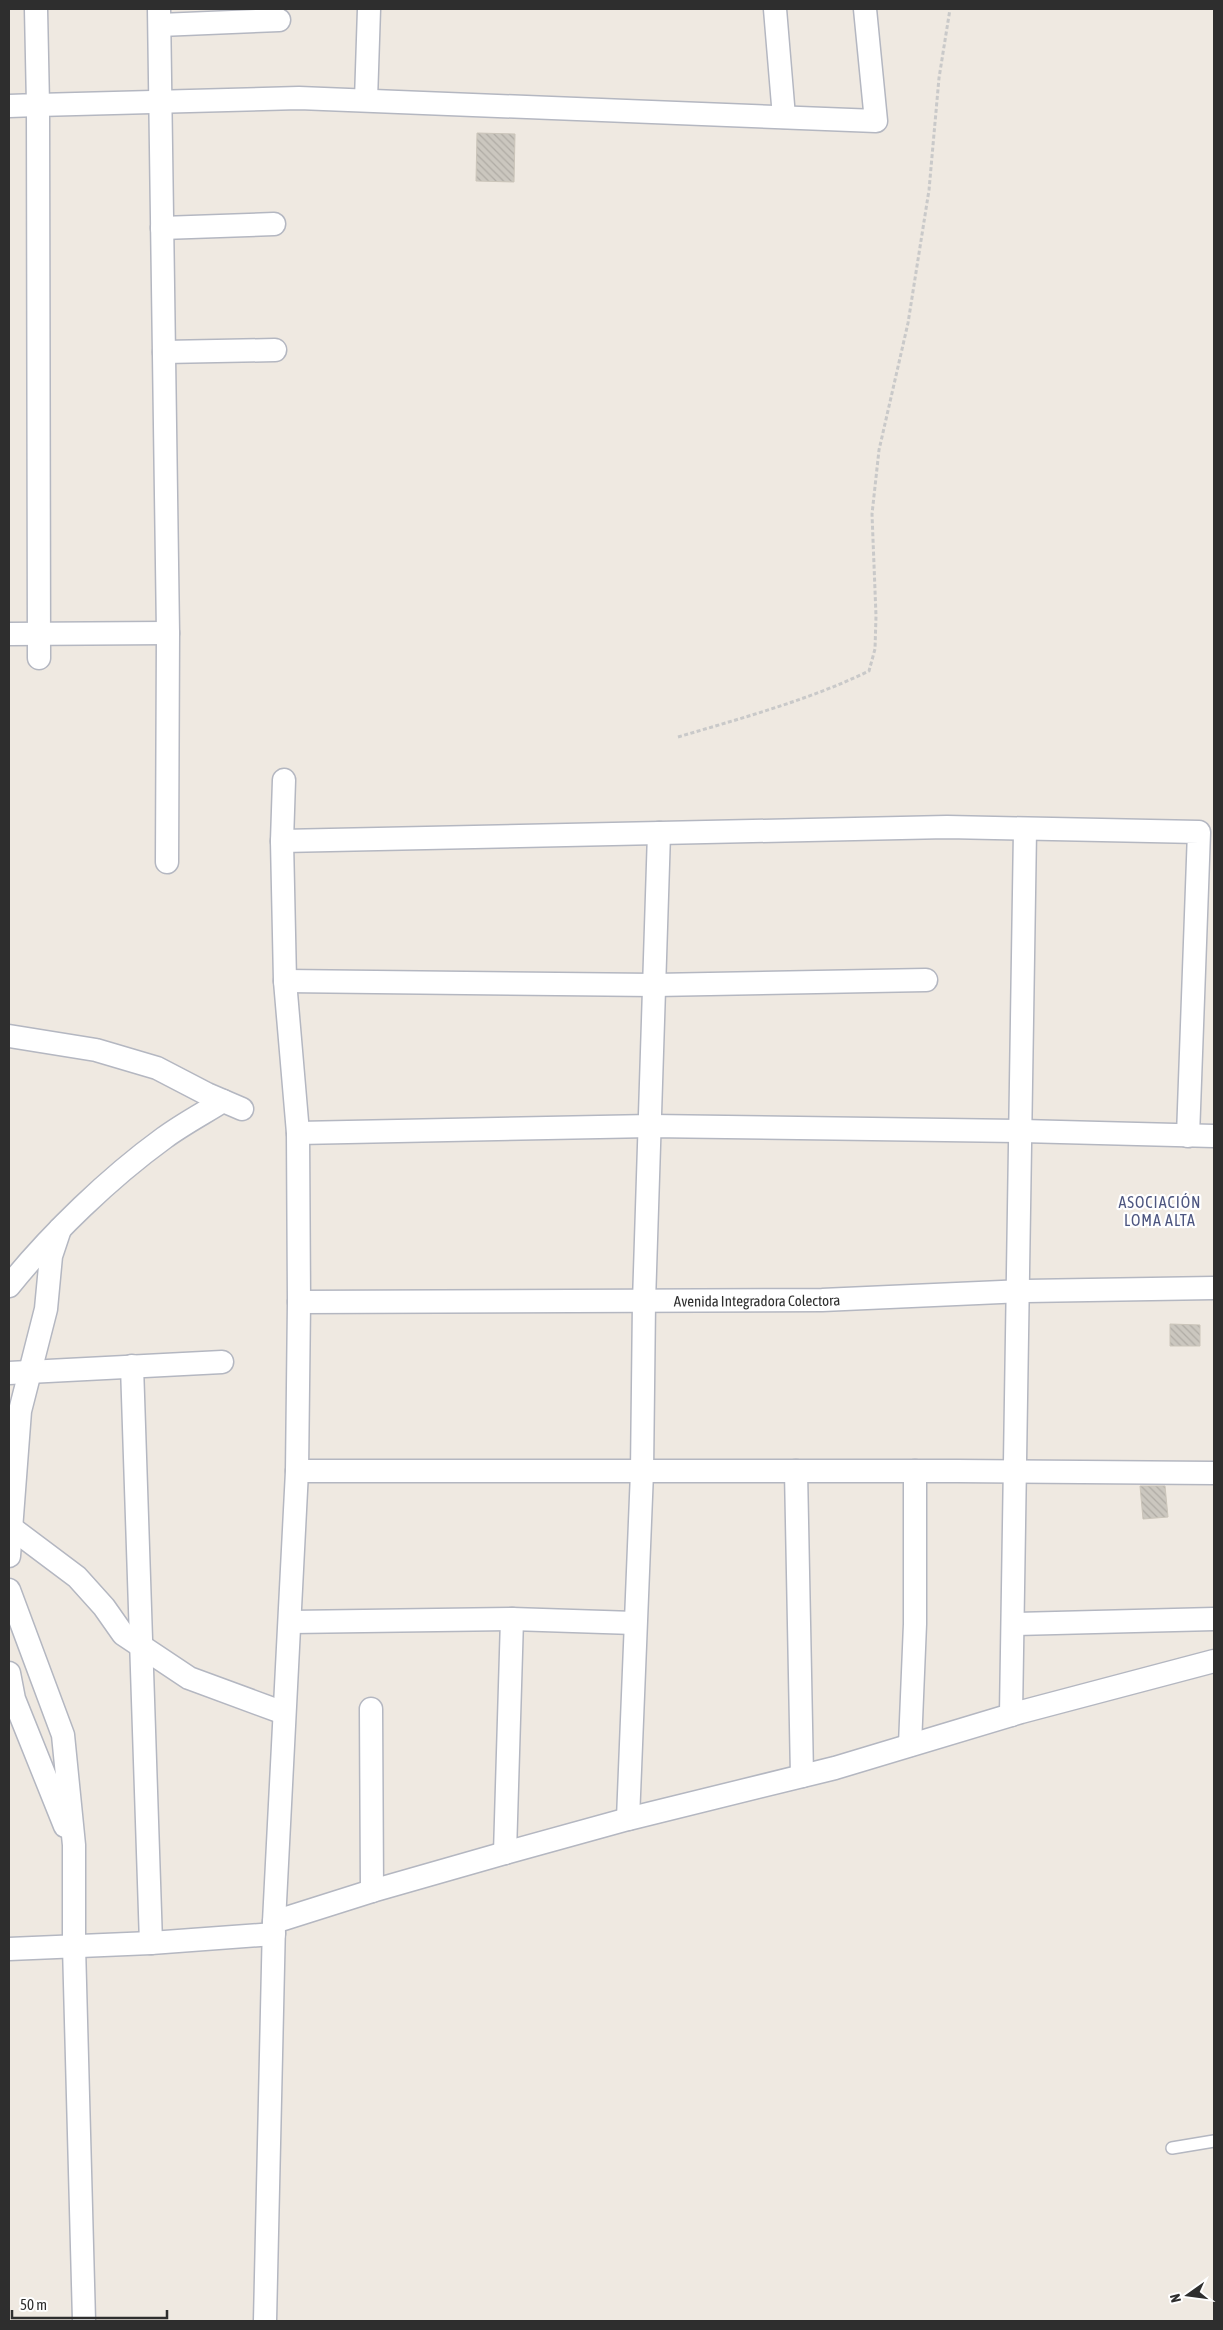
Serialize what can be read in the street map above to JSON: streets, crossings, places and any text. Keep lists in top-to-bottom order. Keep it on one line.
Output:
{"streets":{"street":["Avenida Integradora Colectora"]},"districts":["ASOCIACIÓN LOMA ALTA"],"scale_bar":"50 m","north":"left"}
